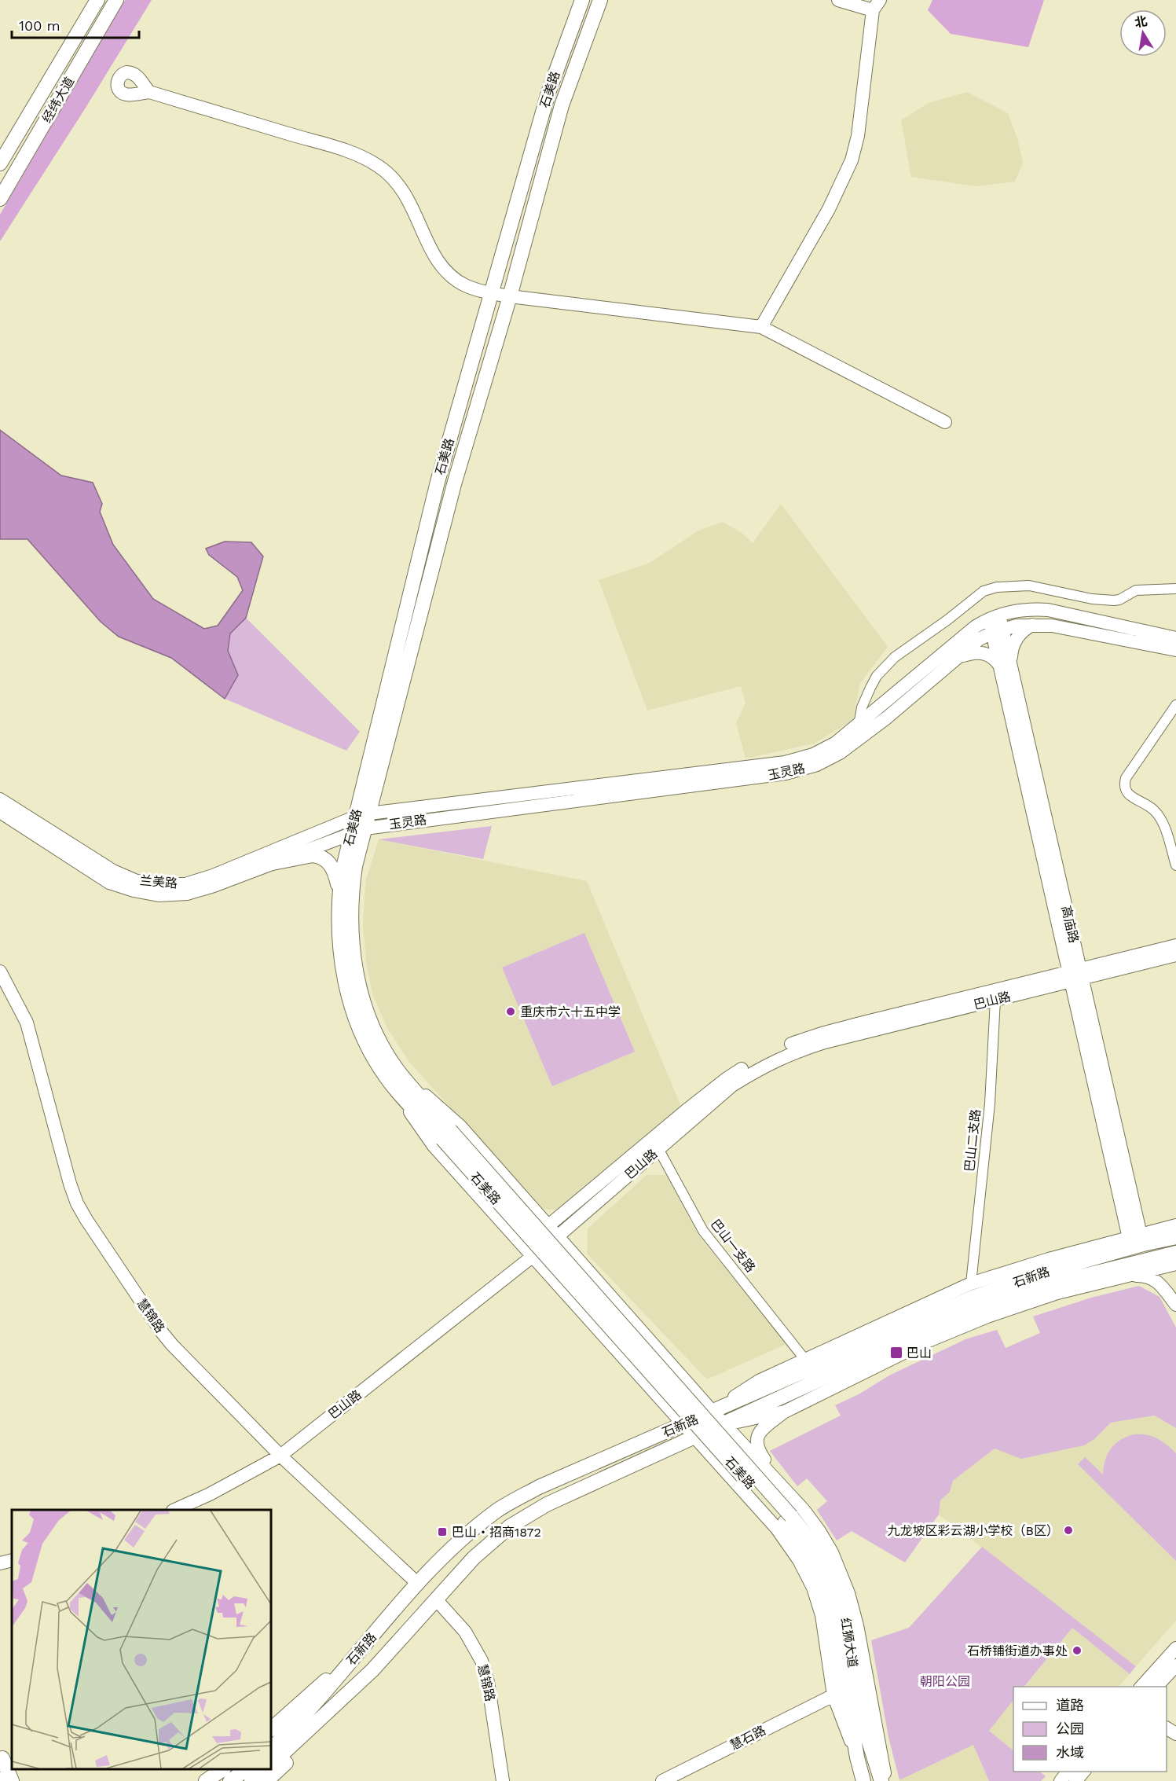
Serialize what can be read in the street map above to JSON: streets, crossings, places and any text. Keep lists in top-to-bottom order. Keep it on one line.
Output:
{"streets":{"main road":["石美路","经纬大道","石新路","红狮大道"],"street":["玉灵路","兰美路","高庙路","巴山路","巴山二支路","巴山一支路","慧锦路","慧石路"]},"crossings":[["石美路","玉灵路"],["石美路","兰美路"],["石美路","红狮大道"],["玉灵路","兰美路"],["玉灵路","高庙路"],["高庙路","巴山路"],["巴山路","巴山二支路"],["巴山路","巴山一支路"],["巴山路","慧锦路"],["石新路","慧锦路"]],"parks":["朝阳公园"],"places":{"other":["重庆市六十五中学","九龙坡区彩云湖小学校（B区）","石桥铺街道办事处"],"transit":["巴山","巴山‧招商1872"]},"legend":["道路","公园","水域"],"scale_bar":"100 m","north":"top"}
